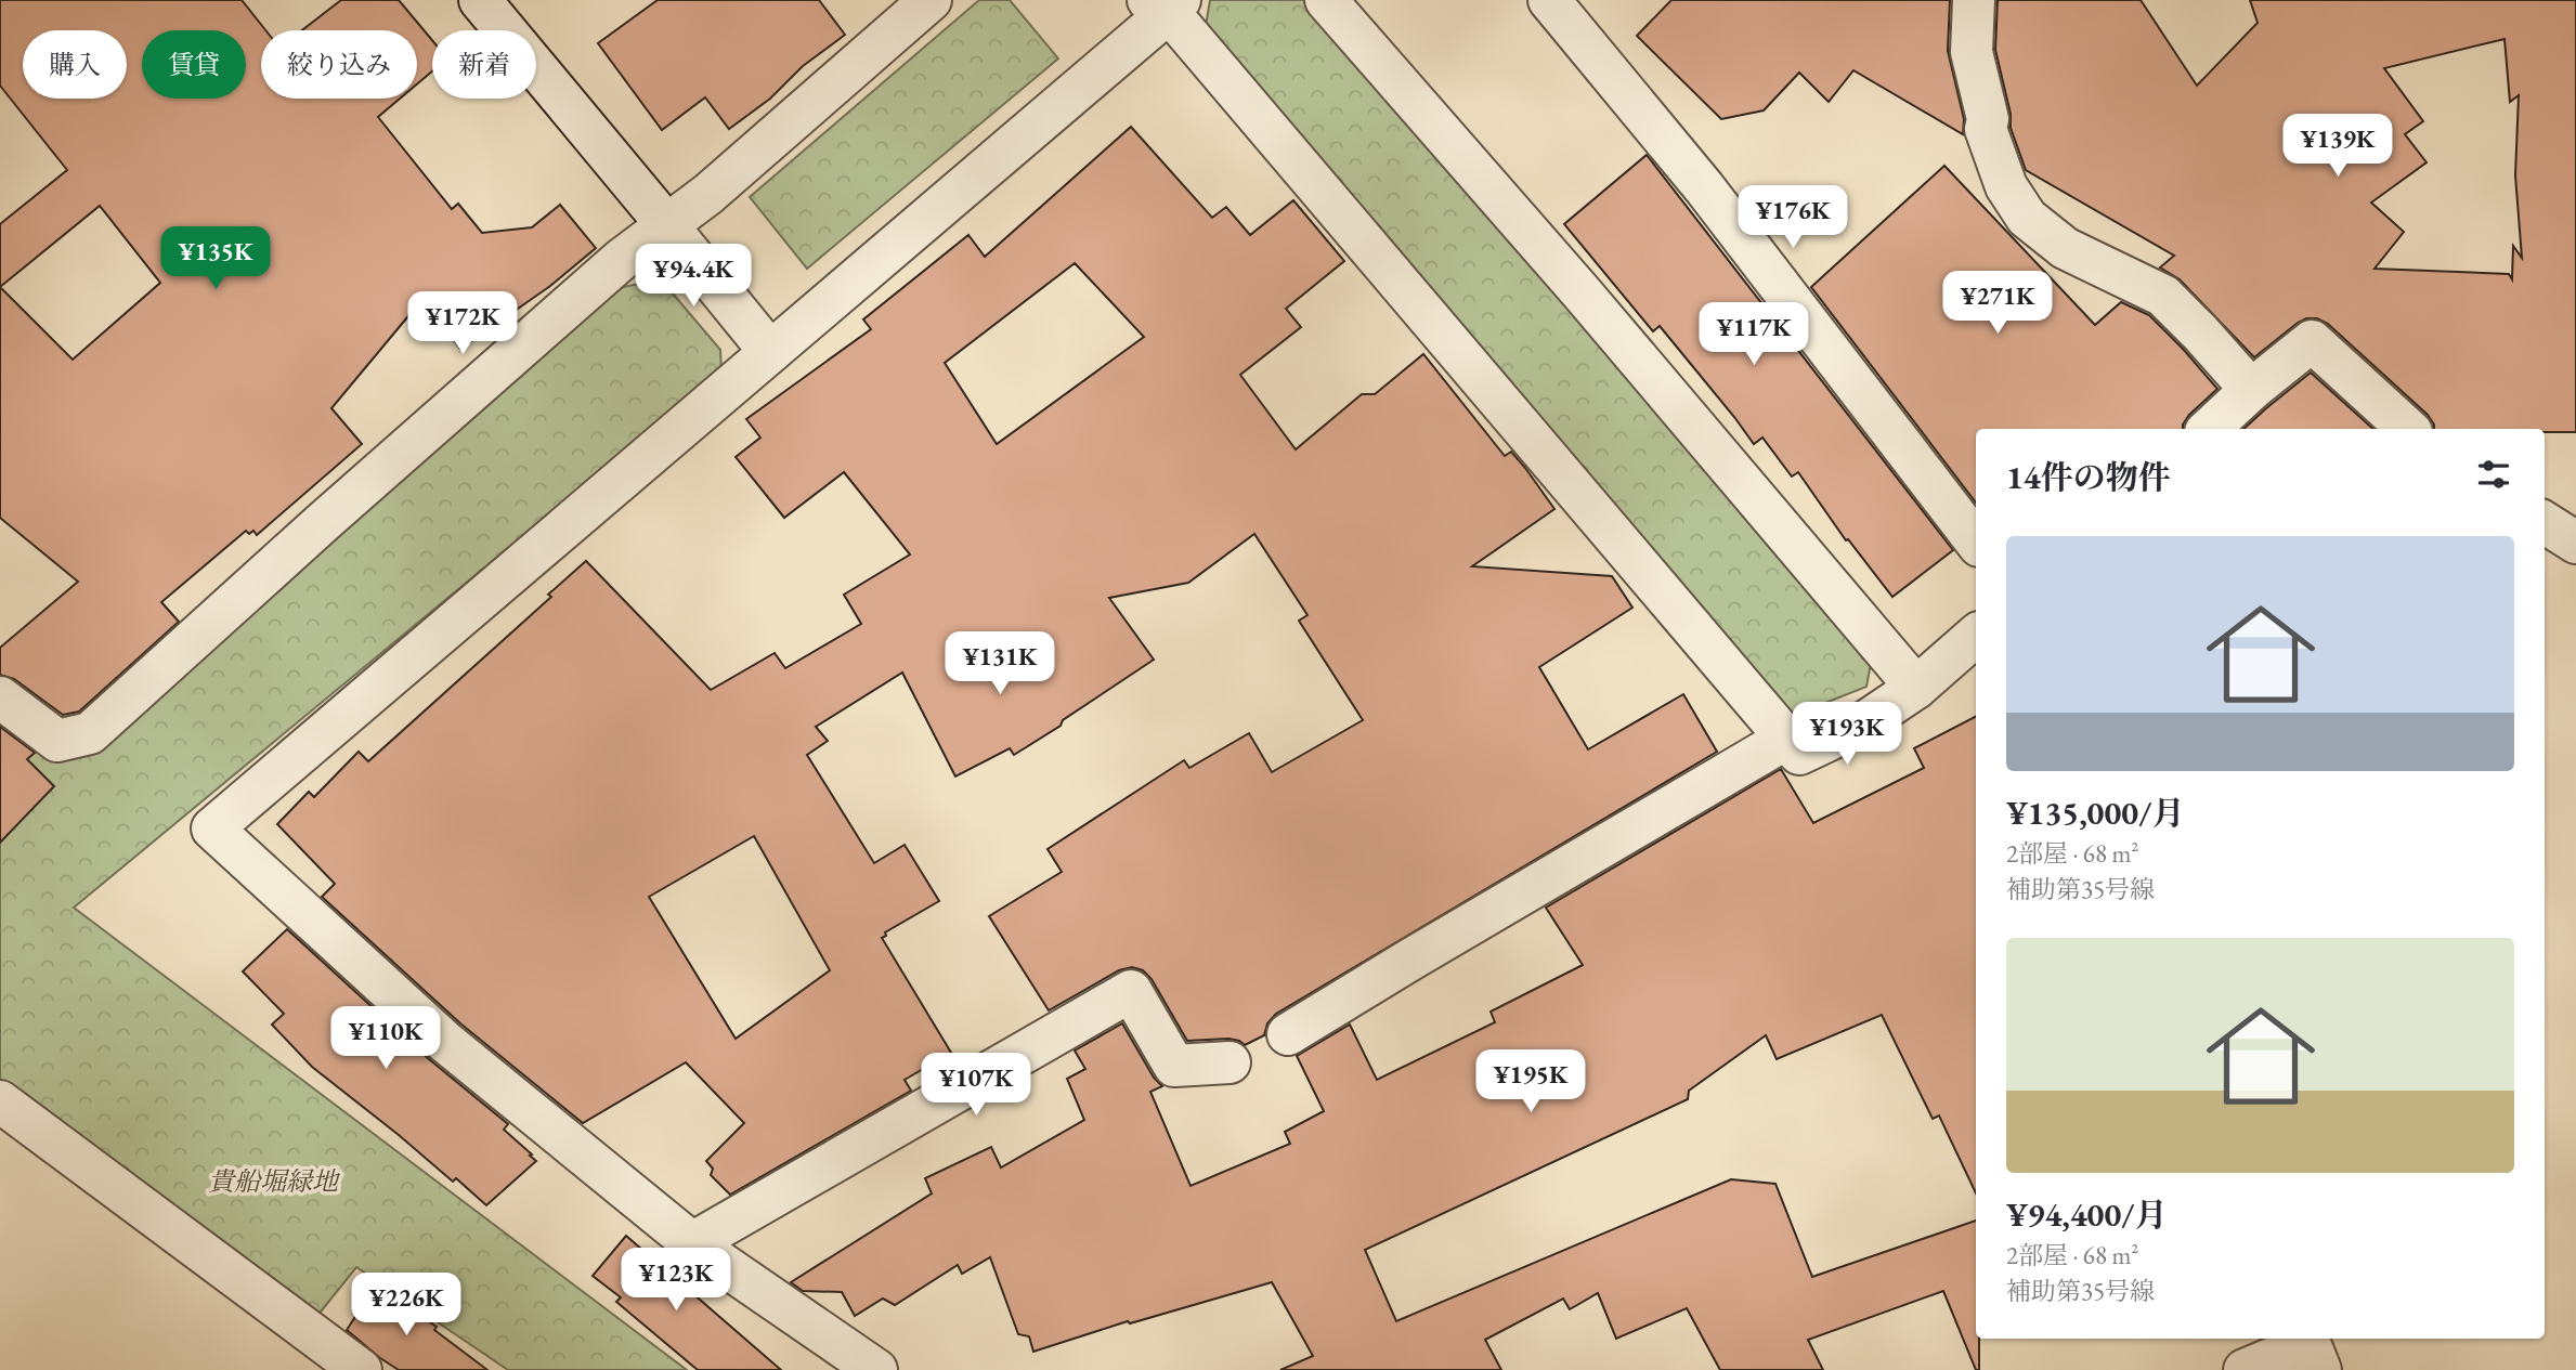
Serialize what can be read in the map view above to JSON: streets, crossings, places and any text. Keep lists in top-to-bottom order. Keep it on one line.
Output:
{"parks":["貴船堀緑地"],"page":{"chip":["購入","賃貸","絞り込み","新着"],"price":["¥139K","¥176K","¥135K","¥94.4K","¥271K","¥172K","¥117K","¥131K","¥193K","¥110K","¥195K","¥107K","¥123K","¥226K"],"heading":"14件の物件","list":[{"name":"¥135,000/月","note":"2部屋 · 68 m² · 補助第35号線"},{"name":"¥94,400/月","note":"2部屋 · 68 m² · 補助第35号線"}]}}
